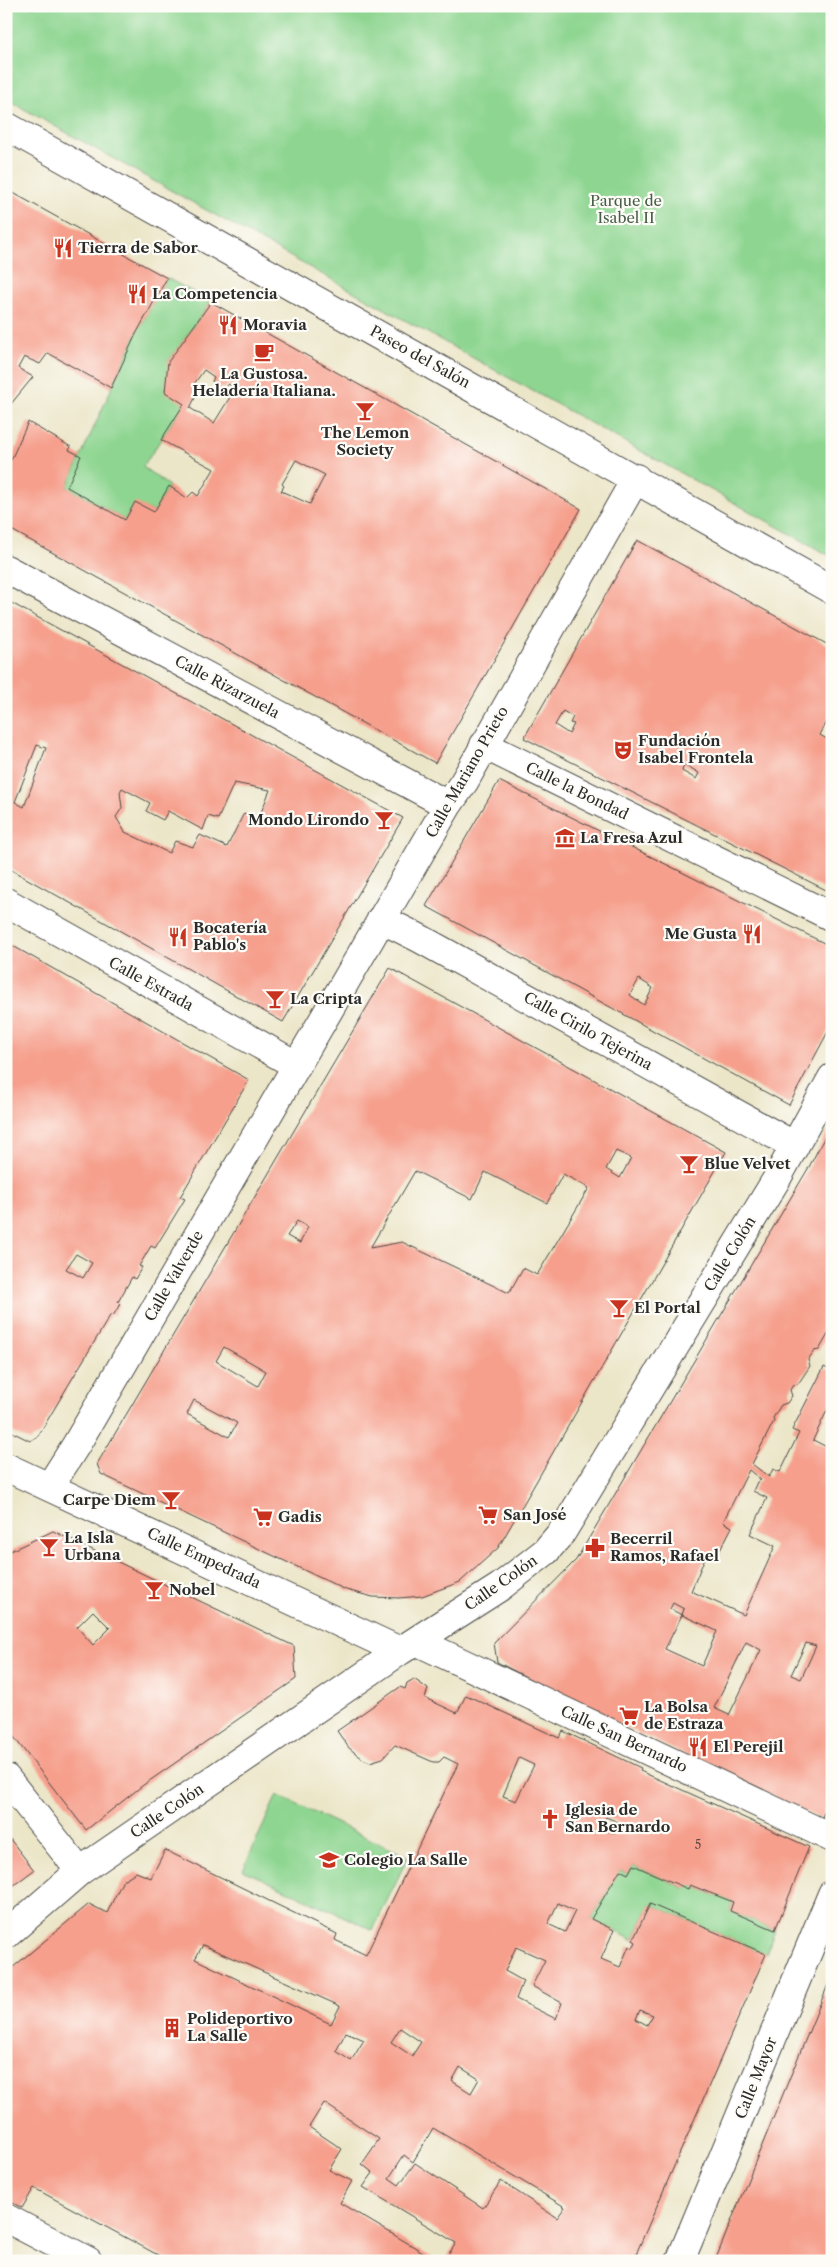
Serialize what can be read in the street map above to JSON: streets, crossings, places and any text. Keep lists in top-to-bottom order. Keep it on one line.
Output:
{"streets":{"street":["Paseo del Salón","Calle Rizarzuela","Calle Mariano Prieto","Calle la Bondad","Calle Estrada","Calle Cirilo Tejerina","Calle Colón","Calle Valverde","Calle Empedrada","Calle San Bernardo","Calle Mayor"]},"crossings":[["Paseo del Salón","Calle Mariano Prieto"],["Calle Rizarzuela","Calle Mariano Prieto"],["Calle Mariano Prieto","Calle la Bondad"],["Calle Mariano Prieto","Calle Estrada"],["Calle Mariano Prieto","Calle Cirilo Tejerina"],["Calle Mariano Prieto","Calle Valverde"],["Calle Estrada","Calle Valverde"],["Calle Cirilo Tejerina","Calle Colón"],["Calle Colón","Calle Empedrada"],["Calle Colón","Calle San Bernardo"],["Calle Valverde","Calle Empedrada"],["Calle Empedrada","Calle San Bernardo"]],"parks":["Parque de Isabel II"],"places":{"restaurant":["Tierra de Sabor","La Competencia","Moravia","Me Gusta","Bocatería Pablo's","El Perejil"],"cafe":["La Gustosa. Heladería Italiana."],"bar":["The Lemon Society","Mondo Lirondo","La Cripta","Blue Velvet","El Portal","Carpe Diem","La Isla Urbana","Nobel"],"theatre":["Fundación Isabel Frontela"],"museum":["La Fresa Azul"],"supermarket":["San José","Gadis","La Bolsa de Estraza"],"pharmacy":["Becerril Ramos, Rafael"],"church":["Iglesia de San Bernardo"],"school or university":["Colegio La Salle"],"building":["Polideportivo La Salle"]},"house_numbers":["5"]}
